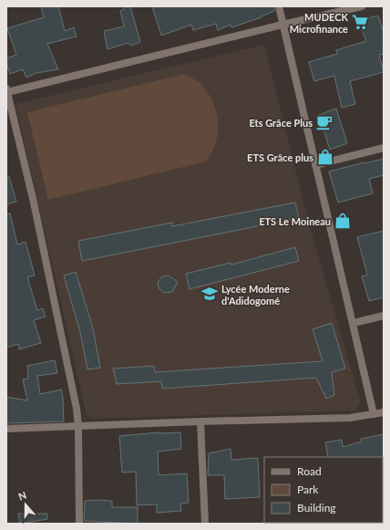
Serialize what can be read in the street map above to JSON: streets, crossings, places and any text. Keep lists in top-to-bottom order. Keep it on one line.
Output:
{"places":{"supermarket":["MUDECK Microfinance"],"cafe":["Ets Grâce Plus"],"shop":["ETS Grâce plus","ETS Le Moineau"],"school or university":["Lycée Moderne d'Adidogomé"]},"legend":["Road","Park","Building"],"north":"top"}
